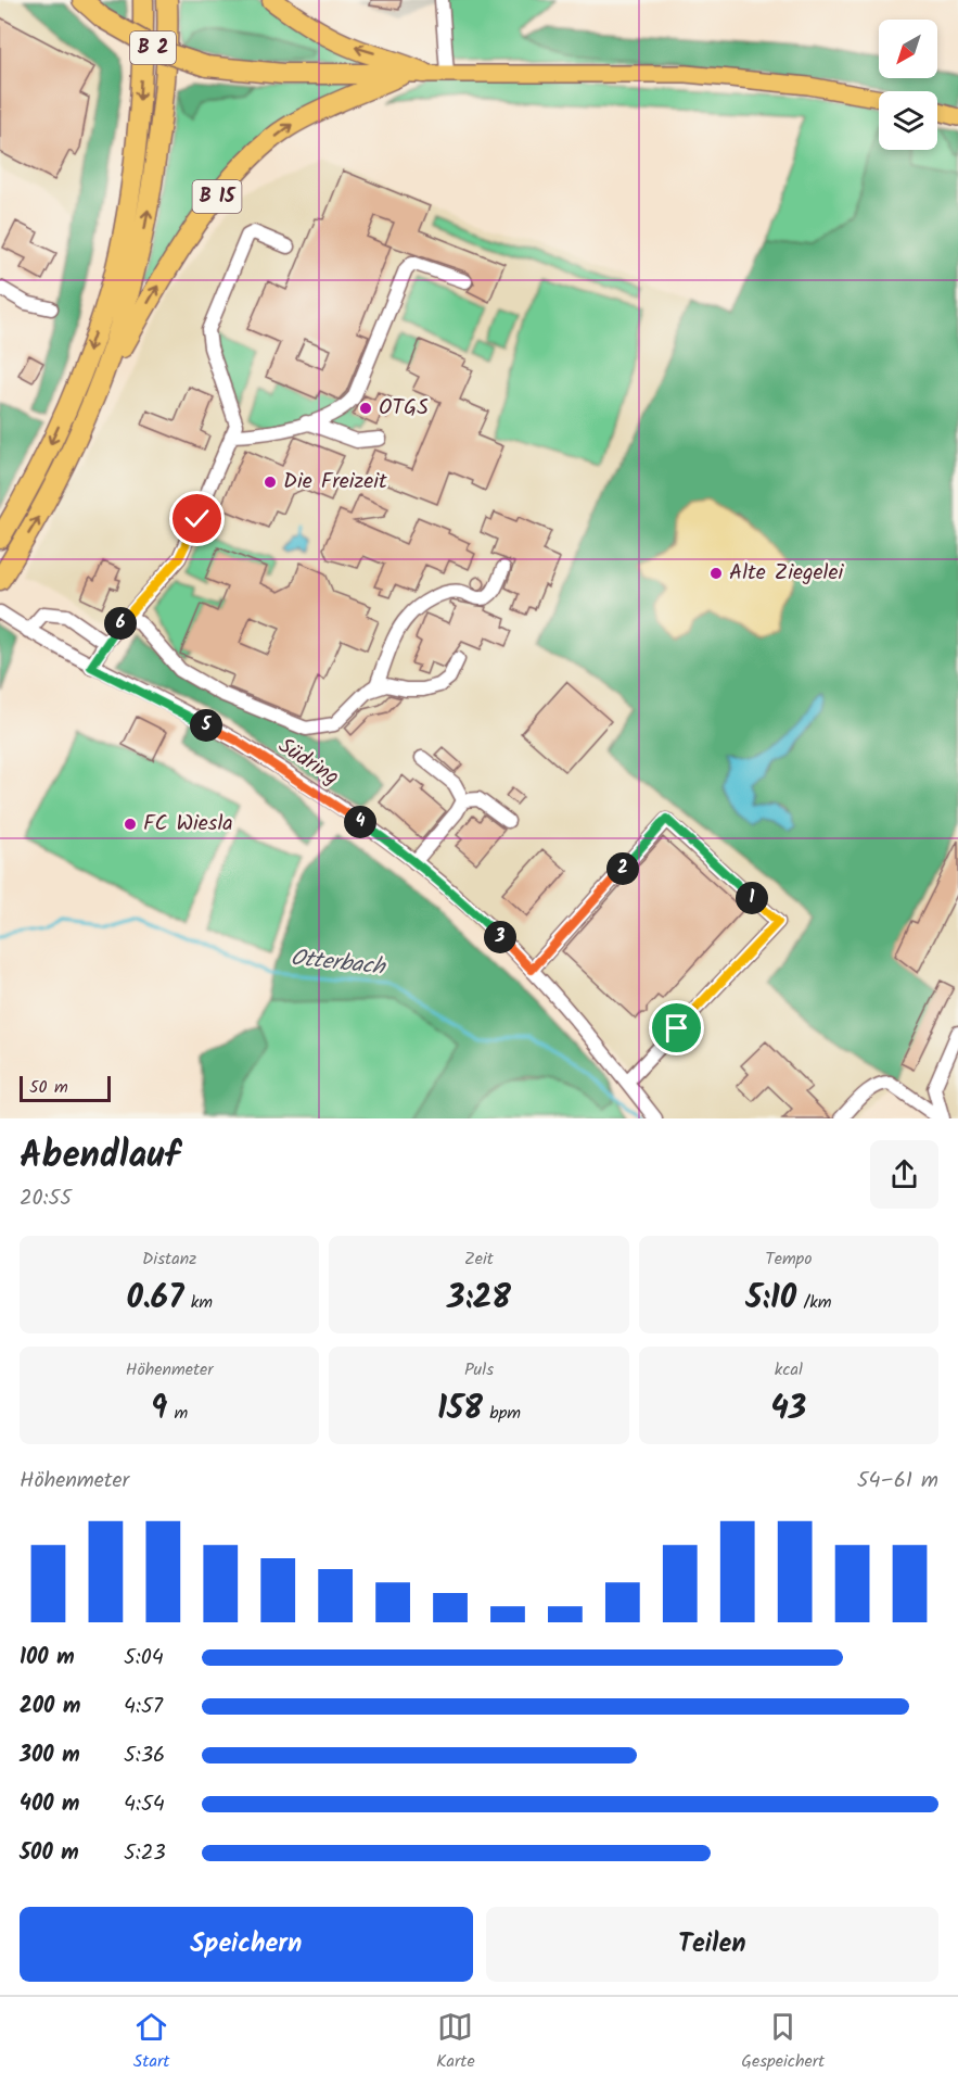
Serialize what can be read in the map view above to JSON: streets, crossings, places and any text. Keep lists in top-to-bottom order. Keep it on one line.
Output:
{"streets":{"highway":["B 2","B 15"],"street":["Südring"]},"crossings":[["B 2","B 15"]],"water":["Otterbach"],"places":["OTGS","Die Freizeit","Alte Ziegelei","FC Wiesla"],"scale_bar":"50 m","north":"bottom left","page":{"pins":["6","5","4","2","1","3"],"scale":"50 m","heading":["Abendlauf","20:55"],"stats":[["Distanz","0.67 km"],["Zeit","3:28"],["Tempo","5:10 /km"],["Höhenmeter","9 m"],["Puls","158 bpm"],["kcal","43"]],"chart":["Höhenmeter","54–61 m"],"list":[{"name":"100 m","note":"5:04"},{"name":"200 m","note":"4:57"},{"name":"300 m","note":"5:36"},{"name":"400 m","note":"4:54"},{"name":"500 m","note":"5:23"}],"buttons":["Speichern","Teilen"],"tabs":["Start","Karte","Gespeichert"]}}
